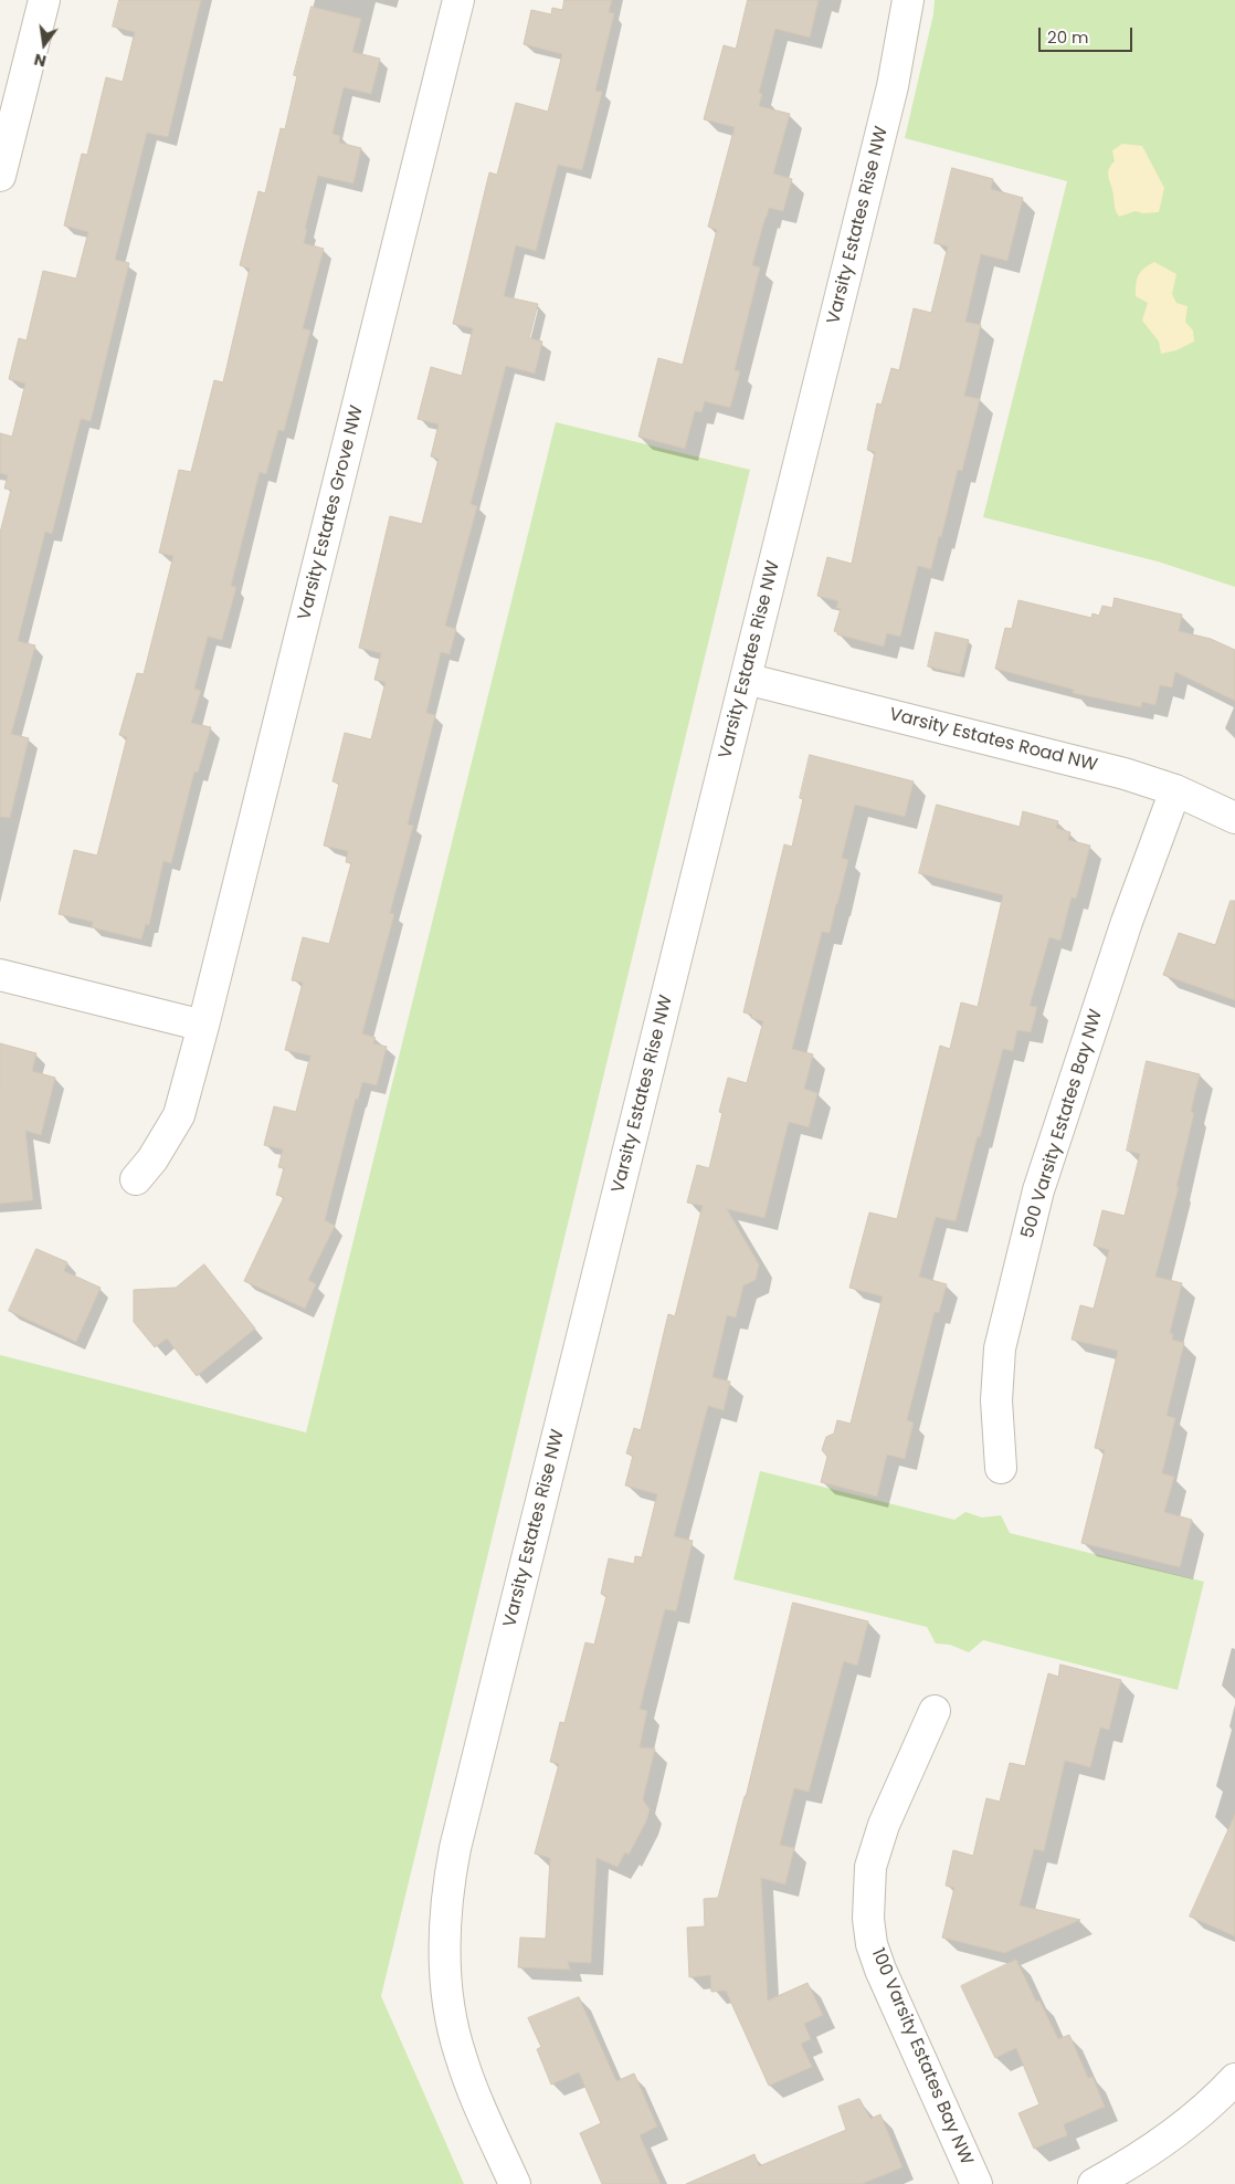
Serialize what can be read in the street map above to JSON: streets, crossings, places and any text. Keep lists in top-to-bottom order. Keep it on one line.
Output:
{"streets":{"street":["Varsity Estates Rise NW","Varsity Estates Grove NW","Varsity Estates Road NW","500 Varsity Estates Bay NW","100 Varsity Estates Bay NW"]},"crossings":[["Varsity Estates Rise NW","Varsity Estates Road NW"],["Varsity Estates Road NW","500 Varsity Estates Bay NW"]],"scale_bar":"20 m","north":"bottom"}
